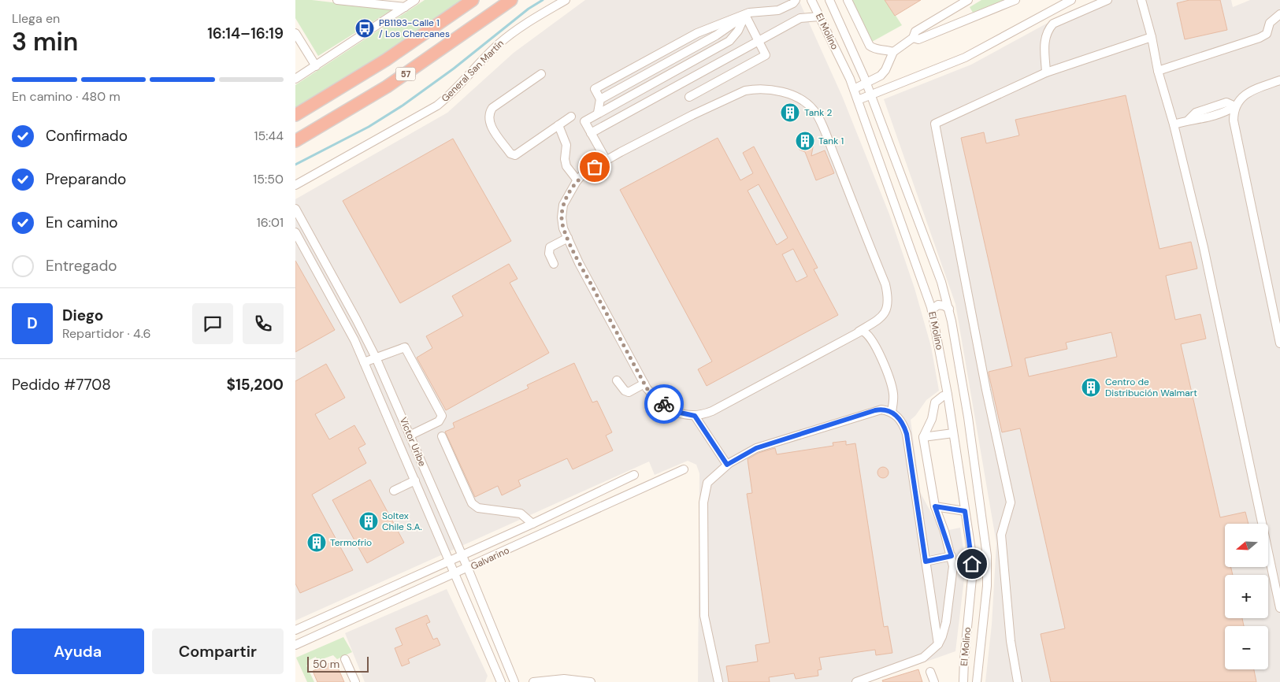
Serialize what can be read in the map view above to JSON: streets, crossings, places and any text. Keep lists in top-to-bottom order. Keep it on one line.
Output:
{"streets":{"highway":["57"],"street":["El Molino","General San Martín","Víctor Uribe","Galvarino"]},"crossings":[["Víctor Uribe","Galvarino"]],"places":{"bus stop":["PB1193-Calle 1 / Los Chercanes"],"building":["Tank 2","Tank 1","Centro de Distribución Walmart","Soltex Chile S.A.","Termofrio"]},"scale_bar":"50 m","north":"left","page":{"heading":["3 min","Llega en","16:14–16:19"],"panel":["Diego","Repartidor · 4.6","Pedido #7708","$15,200"],"bar":"En camino · 480 m","list":[["Confirmado","15:44"],["Preparando","15:50"],["En camino","16:01"],"Entregado"],"round":"D","map_buttons":["+","−"],"buttons":["Ayuda","Compartir"],"scale":"50 m"}}
